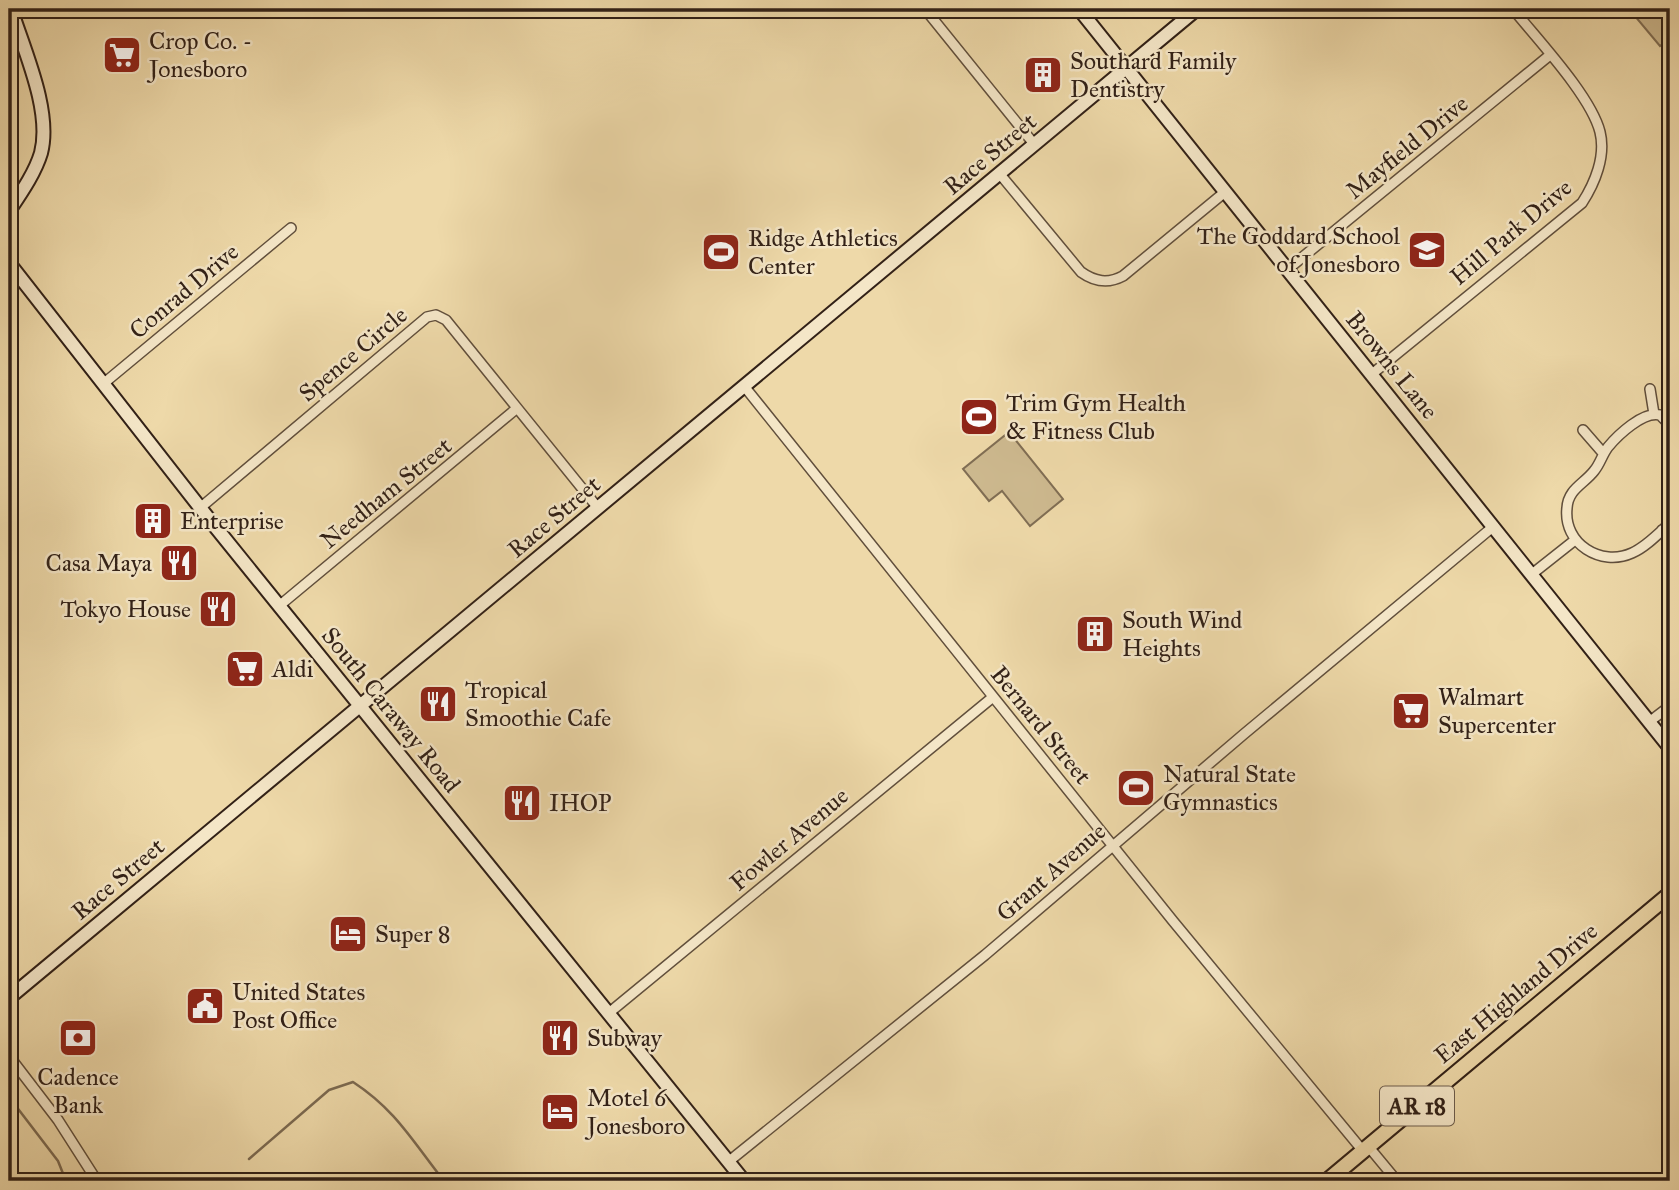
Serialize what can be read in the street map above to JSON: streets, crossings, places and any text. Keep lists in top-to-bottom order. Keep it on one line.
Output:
{"streets":{"main road":["East Highland Drive","AR 18"],"street":["Mayfield Drive","Race Street","Hill Park Drive","Conrad Drive","Spence Circle","Browns Lane","Needham Street","South Caraway Road","Bernard Street","Fowler Avenue","Grant Avenue"]},"crossings":[["Mayfield Drive","Hill Park Drive"],["Mayfield Drive","Browns Lane"],["Race Street","Spence Circle"],["Race Street","Browns Lane"],["Race Street","South Caraway Road"],["Race Street","Bernard Street"],["Hill Park Drive","Browns Lane"],["Conrad Drive","South Caraway Road"],["Spence Circle","Needham Street"],["Spence Circle","South Caraway Road"],["Browns Lane","Grant Avenue"],["Needham Street","South Caraway Road"],["South Caraway Road","Fowler Avenue"],["South Caraway Road","Grant Avenue"],["Bernard Street","Fowler Avenue"],["Bernard Street","Grant Avenue"],["Bernard Street","East Highland Drive"]],"places":{"supermarket":["Crop Co. - Jonesboro","Aldi","Walmart Supercenter"],"building":["Southard Family Dentistry","Enterprise","South Wind Heights"],"school or university":["The Goddard School of Jonesboro"],"sports":["Ridge Athletics Center","Trim Gym Health & Fitness Club","Natural State Gymnastics"],"restaurant":["Casa Maya","Tokyo House","Tropical Smoothie Cafe","IHOP","Subway"],"hotel":["Super 8","Motel 6 Jonesboro"],"public building":["United States Post Office"],"bank":["Cadence Bank"]}}
